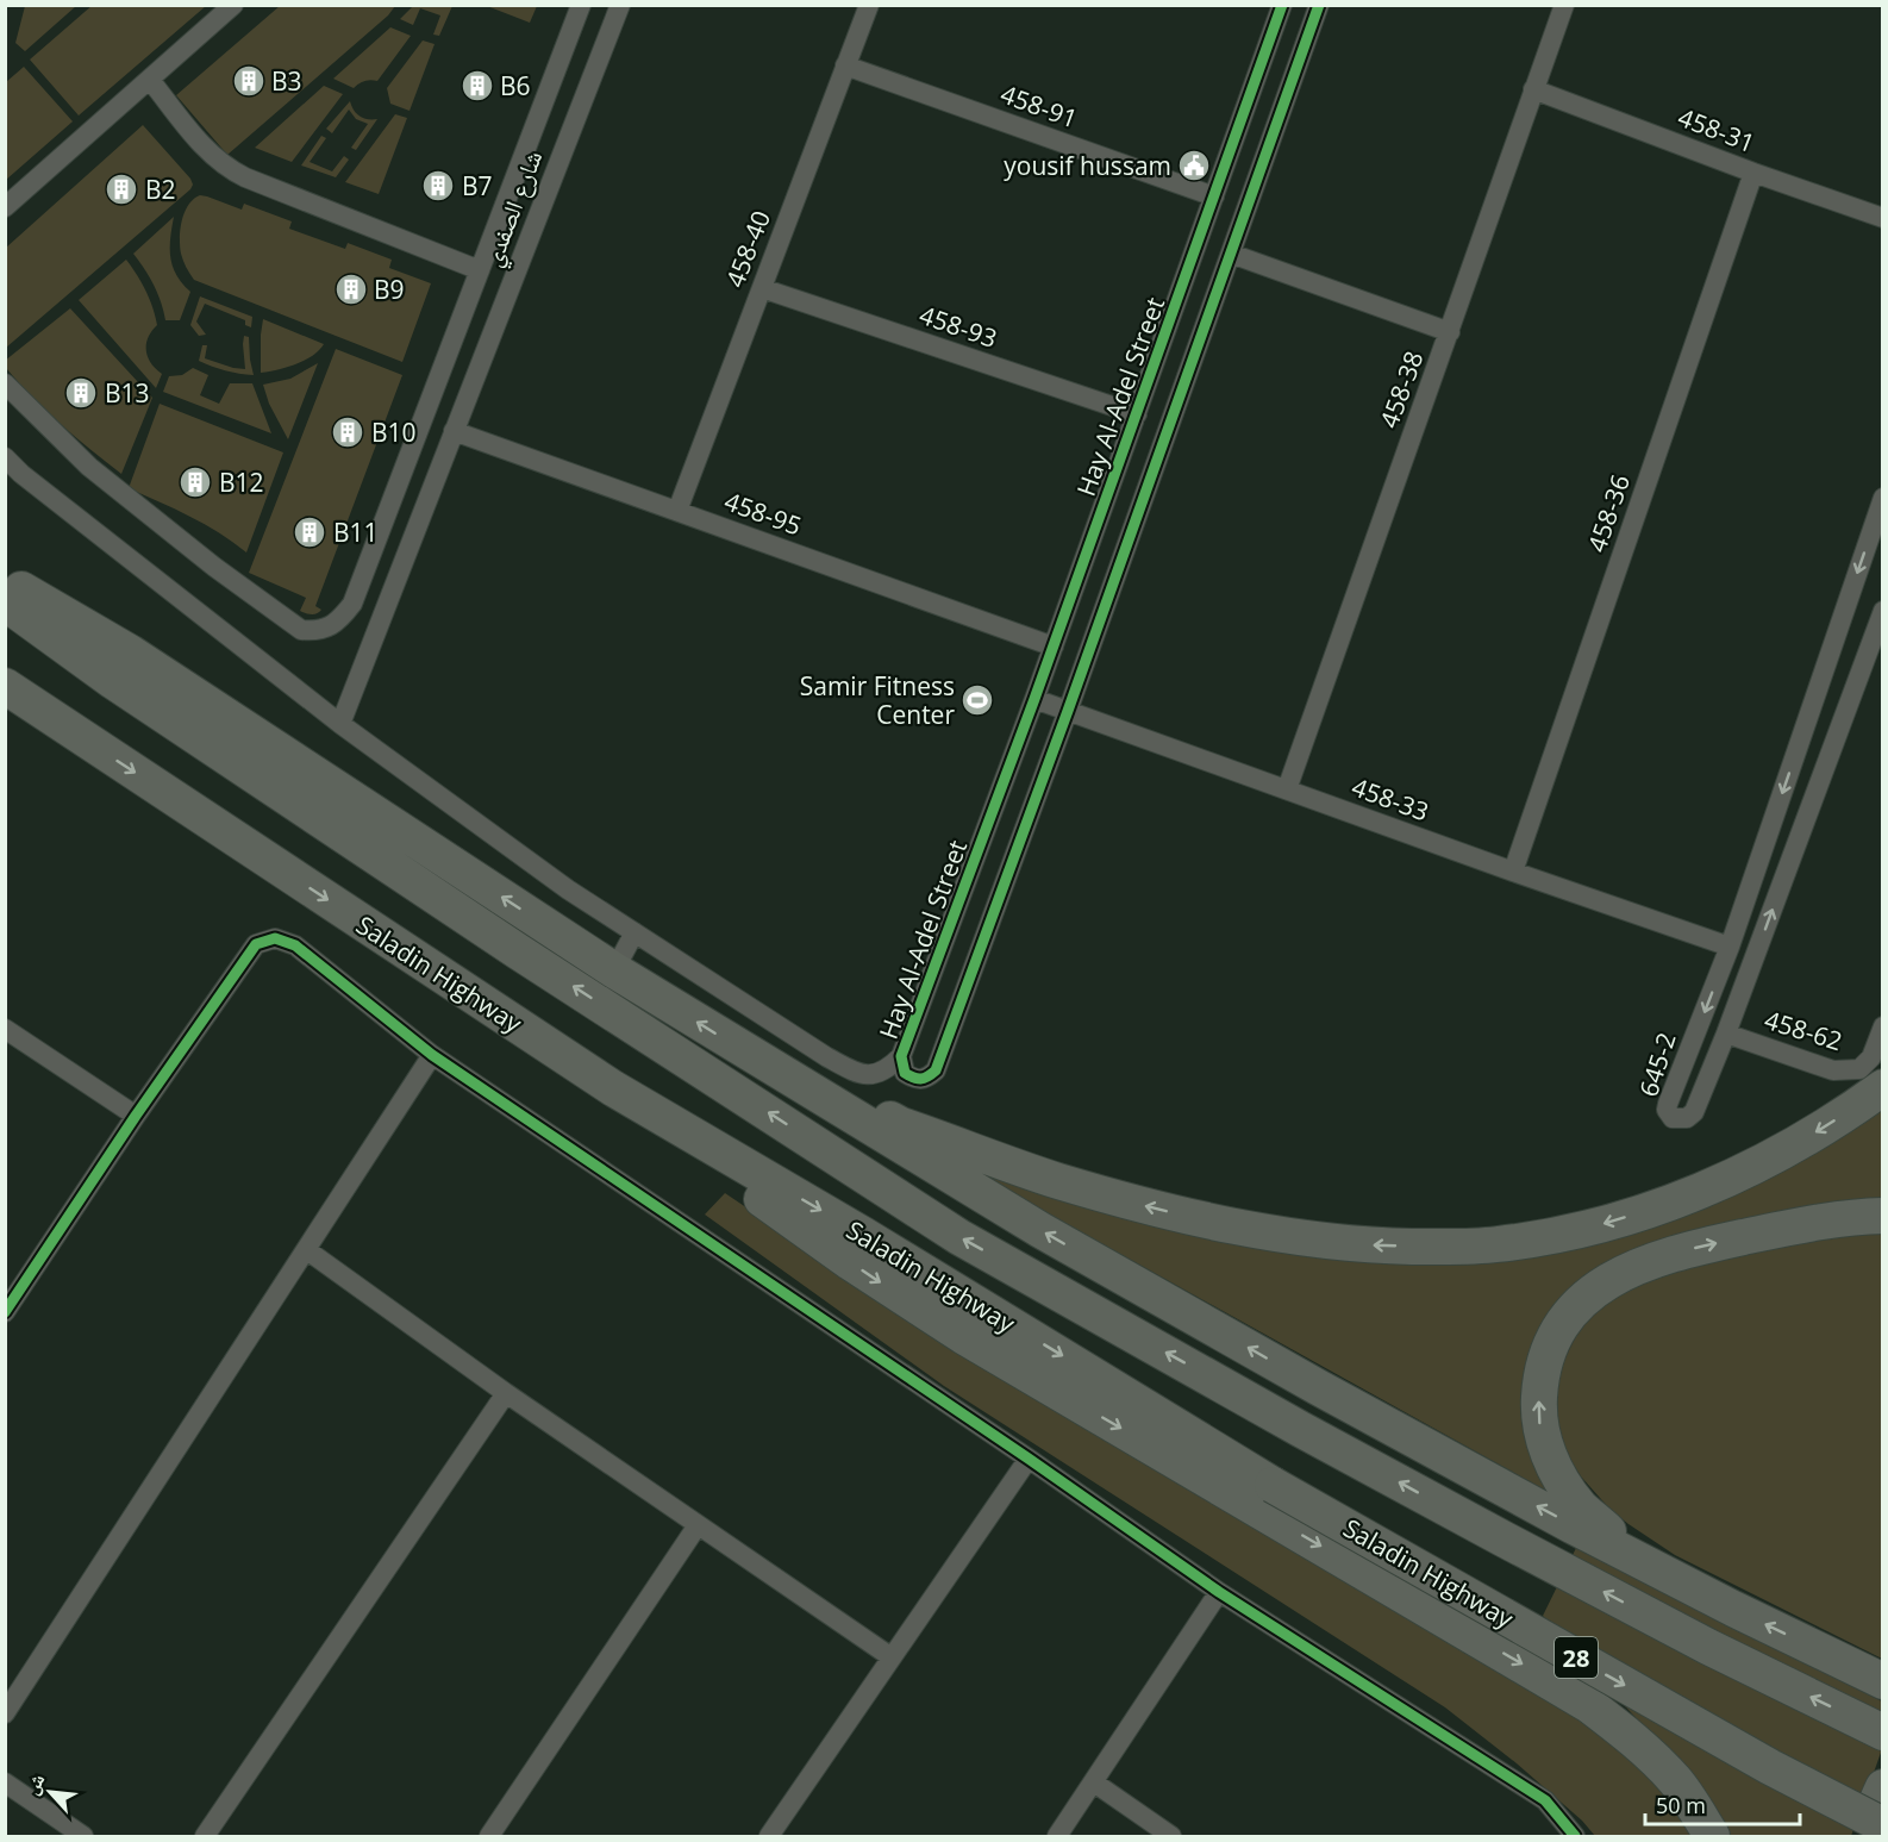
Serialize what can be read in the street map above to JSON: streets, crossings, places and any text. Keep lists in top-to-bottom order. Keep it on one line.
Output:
{"streets":{"highway":["Saladin Highway","28"],"street":["458-91","458-31","شارع الصفدي","458-40","458-93","458-38","Hay Al-Adel Street","458-95","458-36","458-33","458-62","645-2"]},"crossings":[["458-91","458-40"],["458-91","Hay Al-Adel Street"],["458-31","458-38"],["458-31","458-36"],["شارع الصفدي","458-95"],["458-40","458-93"],["458-40","458-95"],["458-93","Hay Al-Adel Street"],["458-38","458-33"],["Hay Al-Adel Street","458-95"],["Hay Al-Adel Street","458-33"],["458-36","458-33"],["458-33","645-2"],["458-62","645-2"]],"places":{"building":["B3","B6","B7","B2","B9","B13","B10","B12","B11"],"public building":["yousif hussam"],"sports":["Samir Fitness Center"]},"scale_bar":"50 m","north":"top left"}
